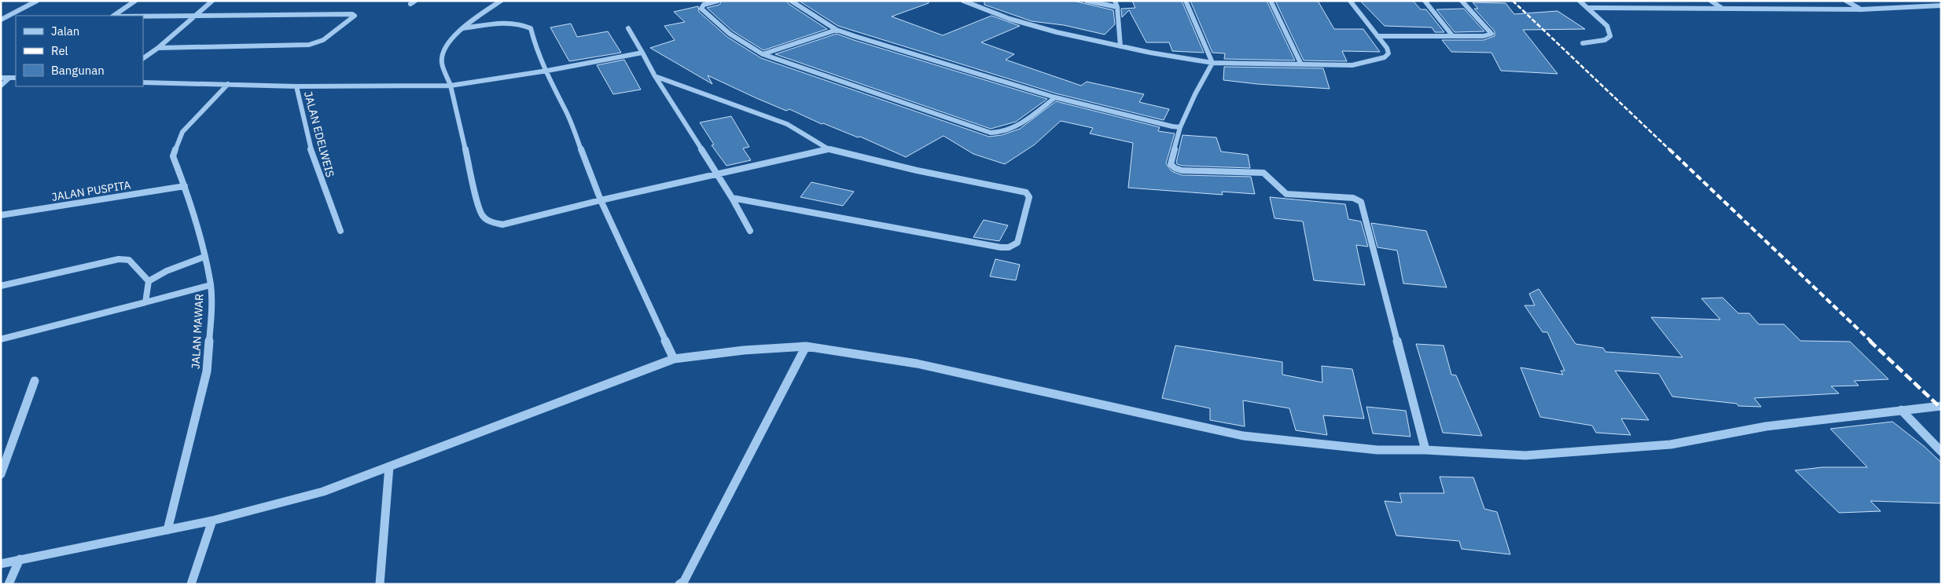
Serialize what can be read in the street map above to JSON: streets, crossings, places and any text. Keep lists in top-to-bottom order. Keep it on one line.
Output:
{"streets":{"street":["JALAN EDELWEIS","JALAN PUSPITA","JALAN MAWAR"]},"crossings":[["JALAN PUSPITA","JALAN MAWAR"]],"legend":["Jalan","Rel","Bangunan"]}
